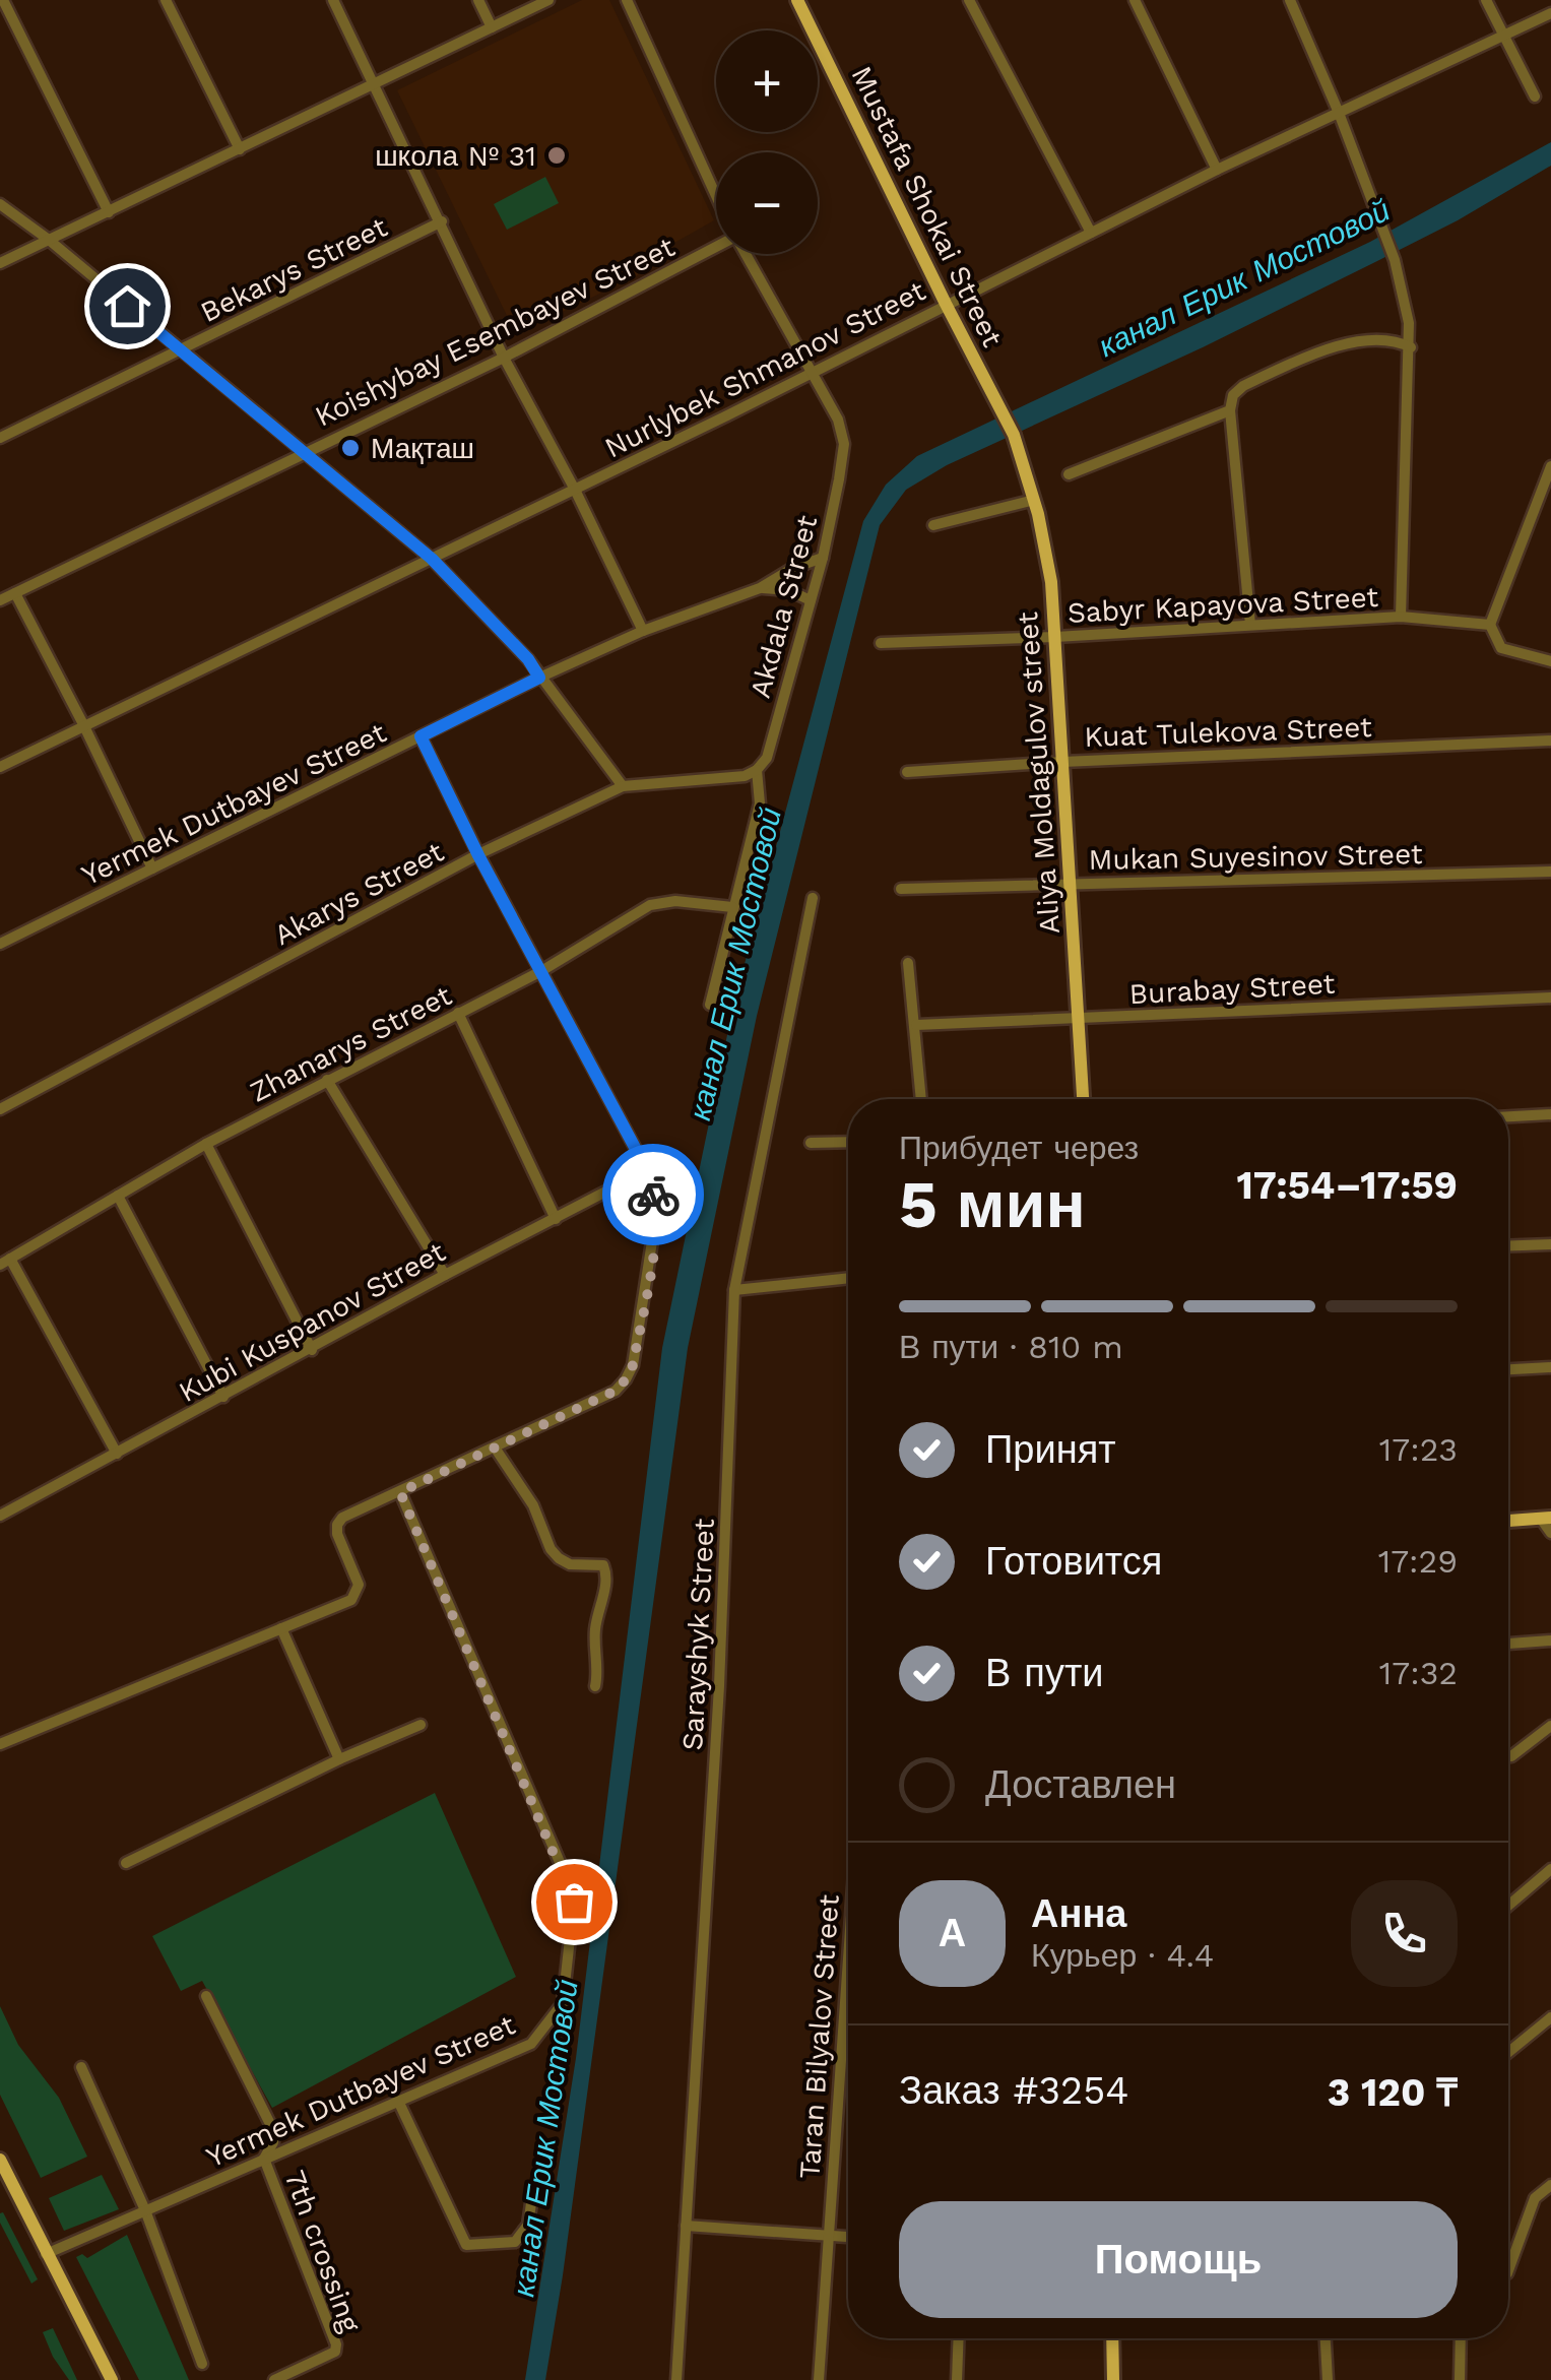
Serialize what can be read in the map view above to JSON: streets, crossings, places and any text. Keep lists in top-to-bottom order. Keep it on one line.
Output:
{"streets":{"main road":["Mustafa Shokai Street","Aliya Moldagulov street"],"street":["Bekarys Street","Koishybay Esembayev Street","Nurlybek Shmanov Street","Sabyr Kapayova Street","Akdala Street","Kuat Tulekova Street","Yermek Dutbayev Street","Mukan Suyesinov Street","Akarys Street","Burabay Street","Zhanarys Street","Kubi Kuspanov Street","Sarayshyk Street","Taran Bilyalov Street","7th crossing"]},"crossings":[["Mustafa Shokai Street","Nurlybek Shmanov Street"],["Mustafa Shokai Street","Aliya Moldagulov street"],["Nurlybek Shmanov Street","Akdala Street"],["Sabyr Kapayova Street","Aliya Moldagulov street"],["Akdala Street","Yermek Dutbayev Street"],["Akdala Street","Akarys Street"],["Akdala Street","Zhanarys Street"],["Kuat Tulekova Street","Aliya Moldagulov street"],["Aliya Moldagulov street","Mukan Suyesinov Street"],["Aliya Moldagulov street","Burabay Street"],["Yermek Dutbayev Street","7th crossing"]],"water":["канал Ерик Мостовой"],"places":["школа № 31","Мақташ"],"page":{"map_buttons":["+","−"],"heading":["5 мин","Прибудет через","17:54–17:59"],"panel":["Анна","Курьер · 4.4","Заказ #3254","3 120 ₸"],"bar":"В пути · 810 m","list":[["Принят","17:23"],["Готовится","17:29"],["В пути","17:32"],"Доставлен"],"round":"А","buttons":"Помощь"}}
